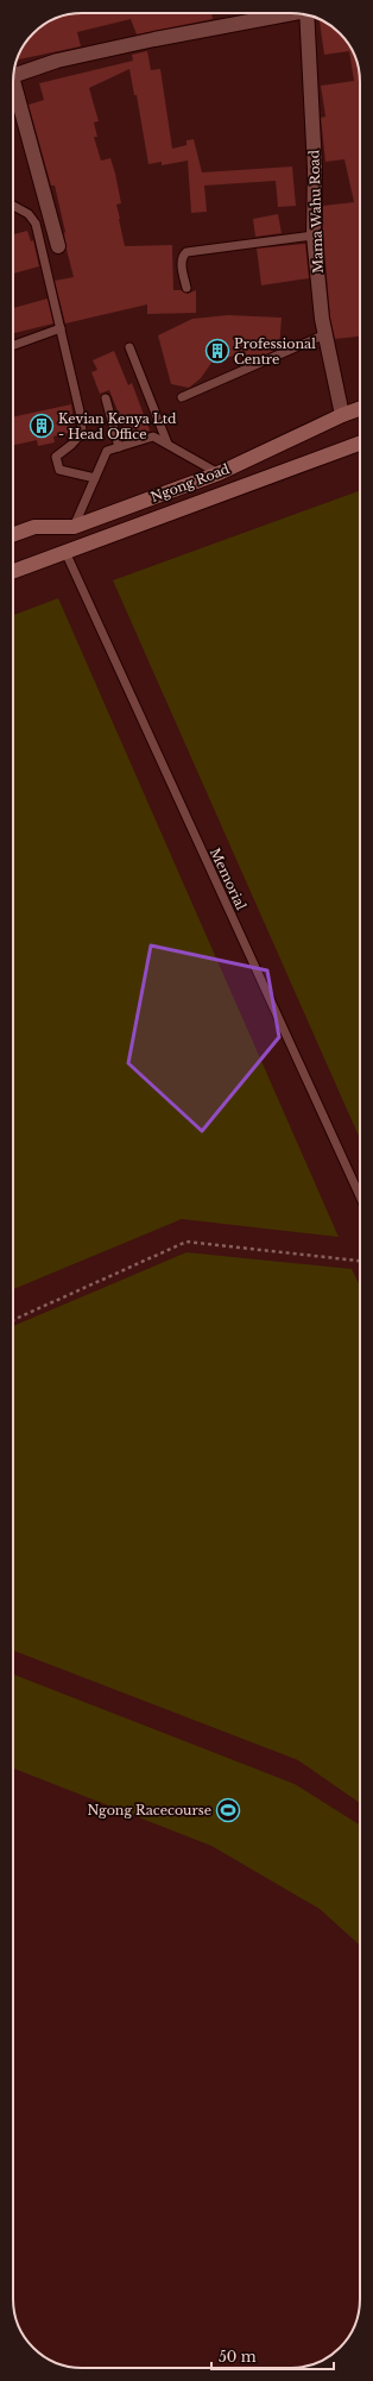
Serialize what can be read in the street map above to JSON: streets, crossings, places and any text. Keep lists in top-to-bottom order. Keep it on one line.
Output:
{"streets":{"main road":["Ngong Road"],"street":["Mama Wahu Road"],"lane":["Memorial"]},"crossings":[["Mama Wahu Road","Ngong Road"],["Ngong Road","Memorial"]],"places":{"building":["Professional Centre","Kevian Kenya Ltd - Head Office"],"sports":["Ngong Racecourse"]},"scale_bar":"50 m"}
